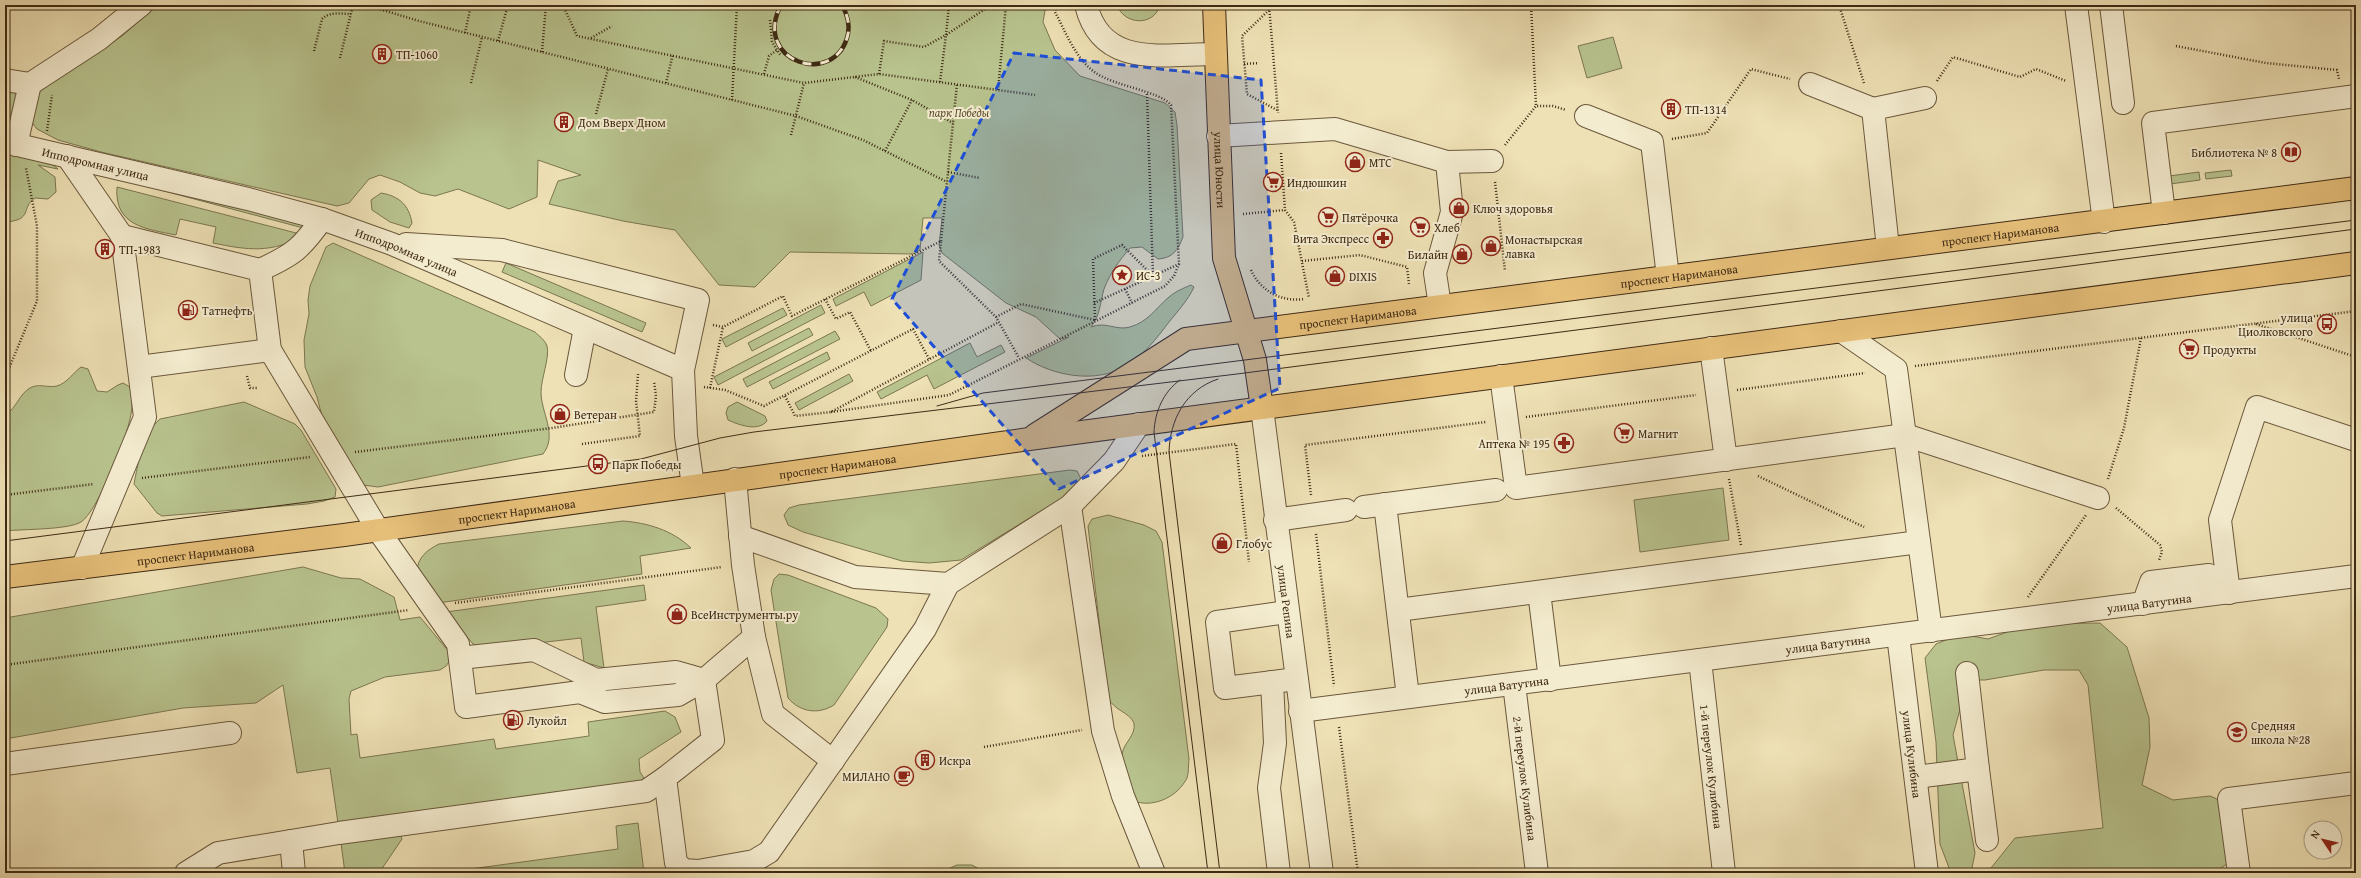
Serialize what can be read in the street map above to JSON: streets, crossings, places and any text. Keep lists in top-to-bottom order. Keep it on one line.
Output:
{"streets":{"main road":["улица Юности","проспект Нариманова","улица Репина"],"street":["Ипподромная улица","улица Ватутина","улица Кулибина","1-й переулок Кулибина","2-й переулок Кулибина"]},"crossings":[["улица Юности","проспект Нариманова"],["улица Юности","улица Репина"],["проспект Нариманова","улица Репина"],["улица Репина","улица Ватутина"],["улица Ватутина","улица Кулибина"],["улица Ватутина","1-й переулок Кулибина"],["улица Ватутина","2-й переулок Кулибина"]],"parks":["парк Победы"],"places":{"building":["ТП-1060","ТП-1314","Дом Вверх Дном","ТП-1983","Искра"],"library":["Библиотека № 8"],"shop":["МТС","Ключ здоровья","Монастырская лавка","Билайн","DIXIS","Ветеран","Глобус","ВсеИнструменты.ру"],"supermarket":["Индюшкин","Пятёрочка","Хлеб","Продукты","Магнит"],"pharmacy":["Вита Экспресс","Аптека № 195"],"place":["ИС-3"],"fuel station":["Татнефть","Лукойл"],"bus stop":["улица Циолковского","Парк Победы"],"school or university":["Средняя школа №28"],"cafe":["МИЛАНО"]},"north":"top left"}
